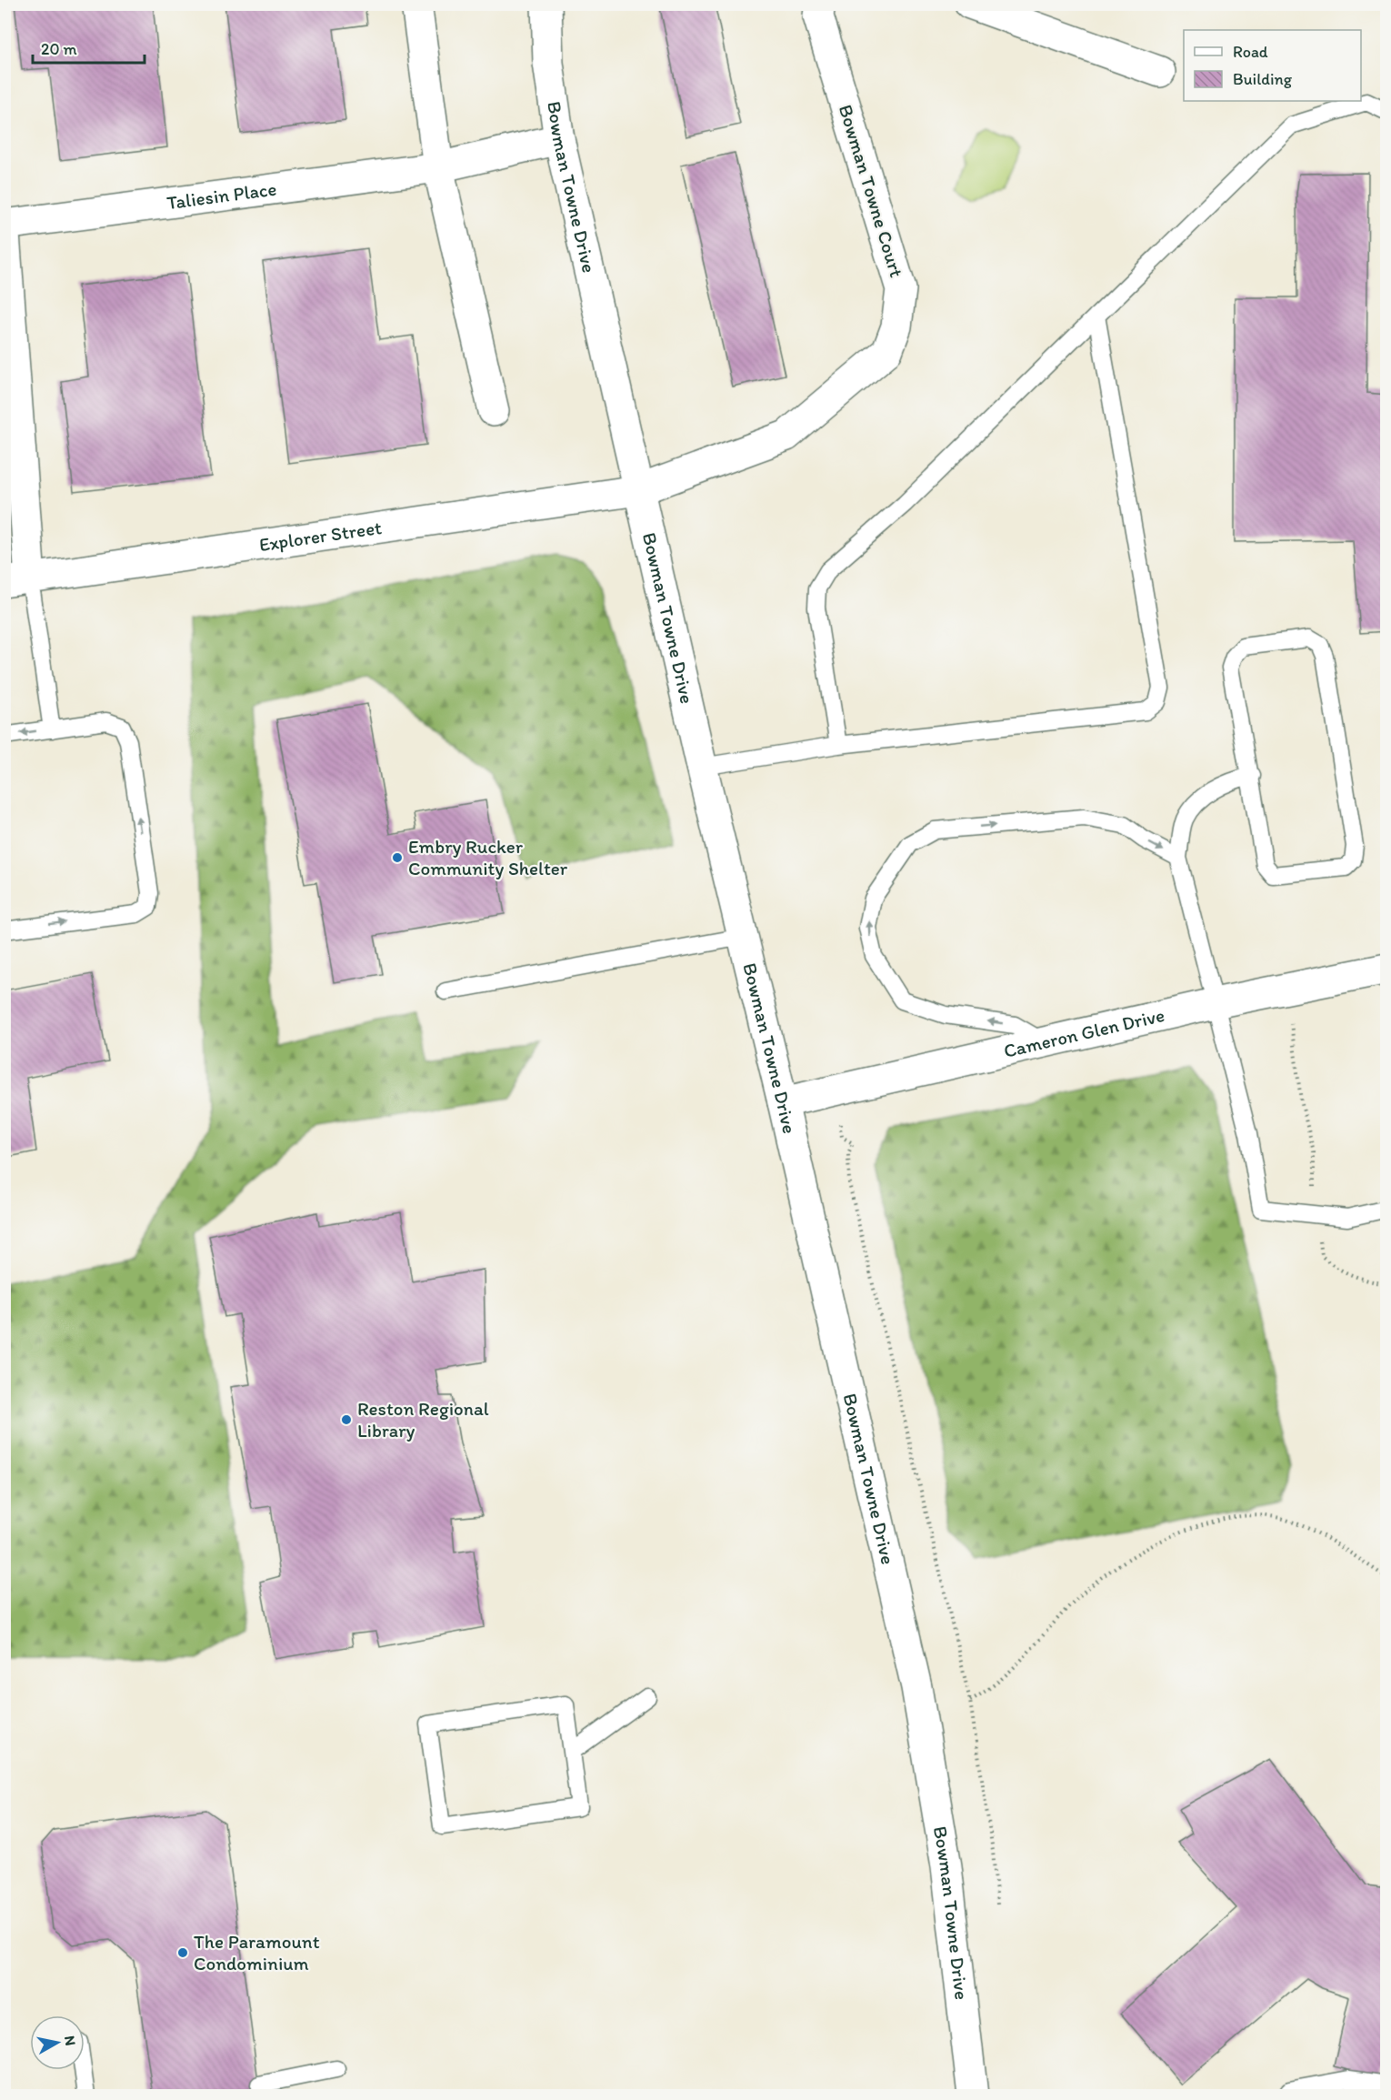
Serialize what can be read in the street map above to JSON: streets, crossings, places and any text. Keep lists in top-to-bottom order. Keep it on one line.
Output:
{"streets":{"street":["Bowman Towne Drive","Bowman Towne Court","Taliesin Place","Explorer Street","Cameron Glen Drive"]},"crossings":[["Bowman Towne Drive","Bowman Towne Court"],["Bowman Towne Drive","Taliesin Place"],["Bowman Towne Drive","Explorer Street"],["Bowman Towne Drive","Cameron Glen Drive"],["Bowman Towne Court","Explorer Street"],["Taliesin Place","Explorer Street"]],"places":["Embry Rucker Community Shelter","Reston Regional Library","The Paramount Condominium"],"legend":["Road","Building"],"scale_bar":"20 m","north":"right"}
